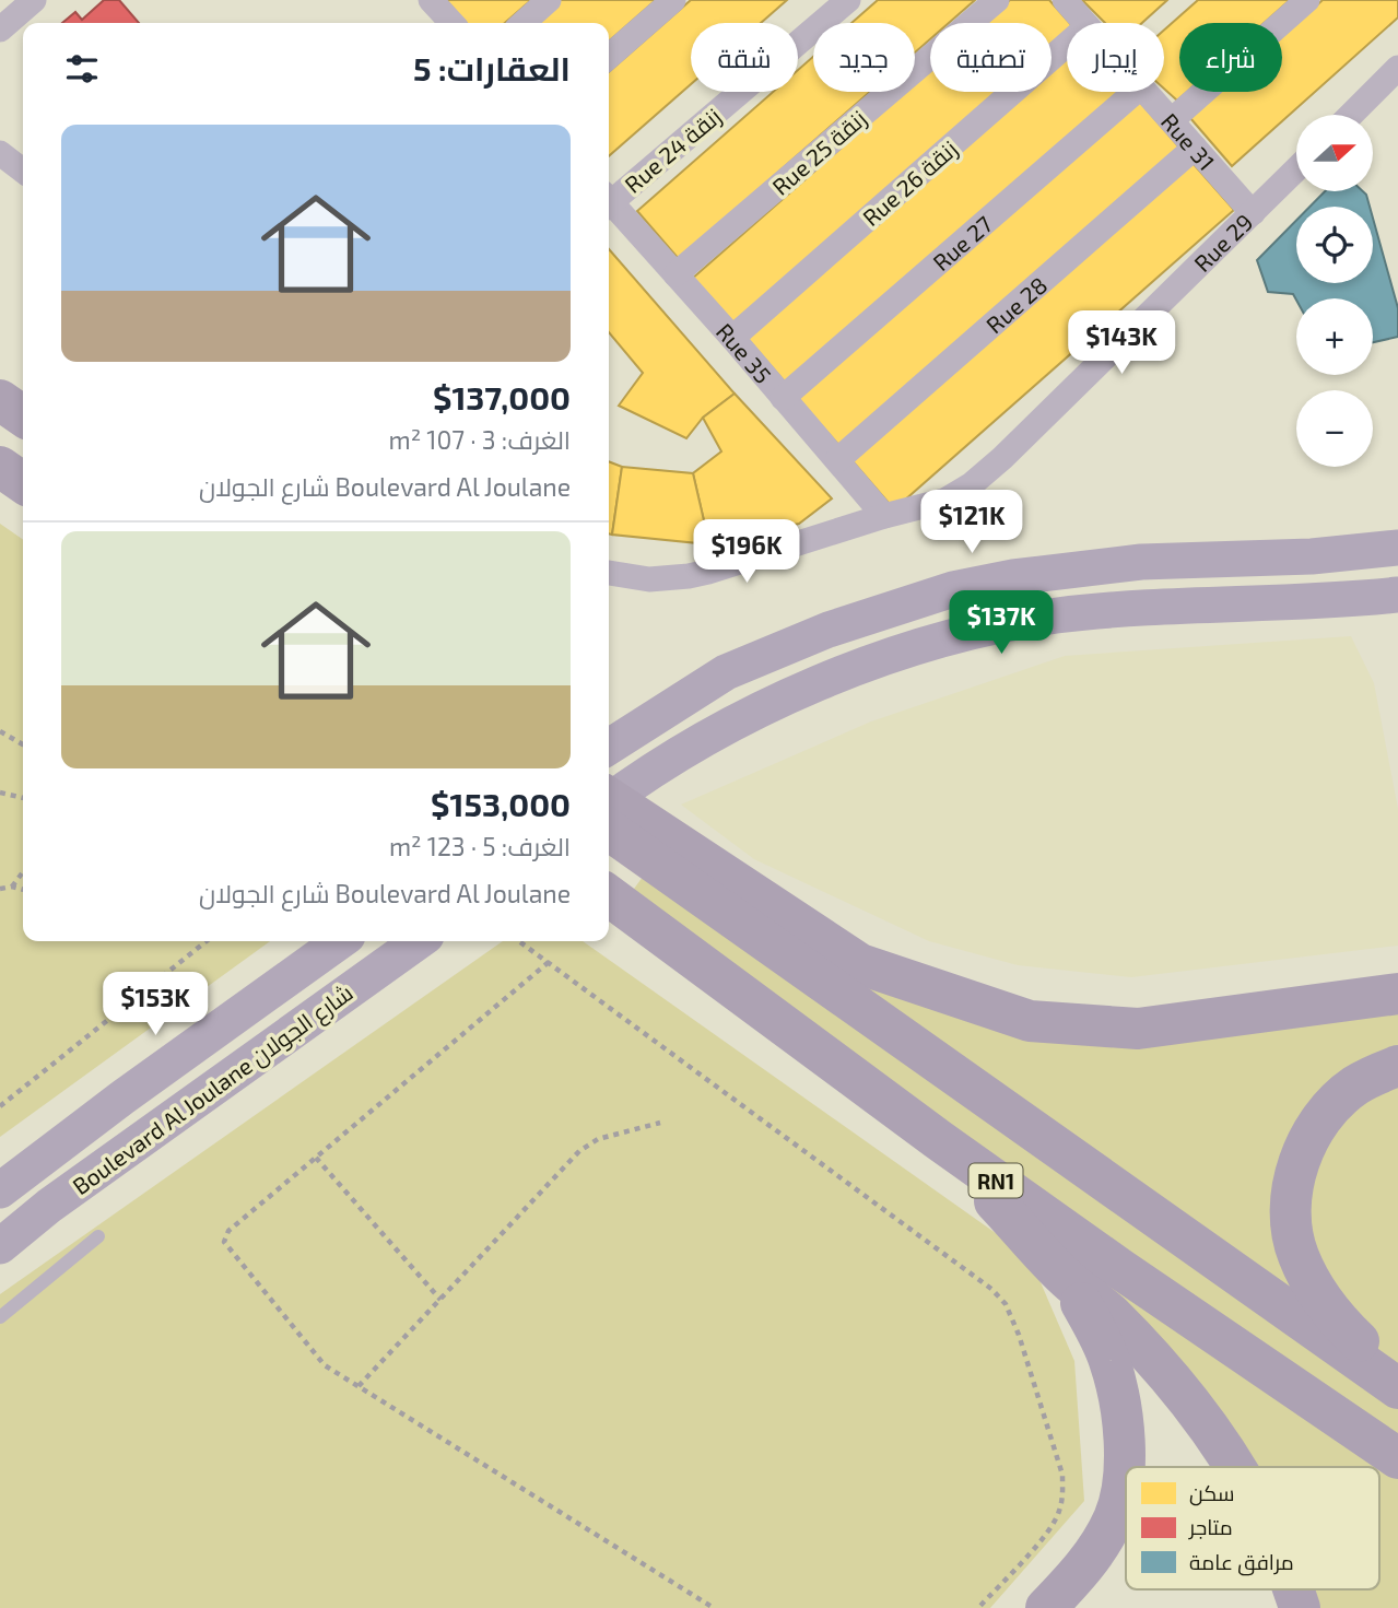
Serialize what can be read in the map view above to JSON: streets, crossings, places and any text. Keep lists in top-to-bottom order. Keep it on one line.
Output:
{"streets":{"highway":["RN1"],"main road":["Boulevard Al Joulane شارع الجولان"],"street":["Rue 31","Rue 24 زنقة","Rue 25 زنقة","Rue 26 زنقة","Rue 29","Rue 27","Rue 28","Rue 35"]},"crossings":[["Rue 31","Rue 29"],["Rue 31","Rue 28"],["Rue 25 زنقة","Rue 35"],["Rue 26 زنقة","Rue 35"],["Rue 29","Rue 35"],["Rue 27","Rue 35"],["Rue 28","Rue 35"]],"legend":["سكن","متاجر","مرافق عامة"],"north":"right","page":{"chip":["شراء","إيجار","تصفية","جديد","شقة"],"heading":"العقارات: 5","map_buttons":["+","−"],"list":[{"name":"$137,000","note":"الغرف: 3 · 107 m² · Boulevard Al Joulane شارع الجولان"},{"name":"$153,000","note":"الغرف: 5 · 123 m² · Boulevard Al Joulane شارع الجولان"}],"price":["$143K","$121K","$196K","$137K","$153K"]}}
